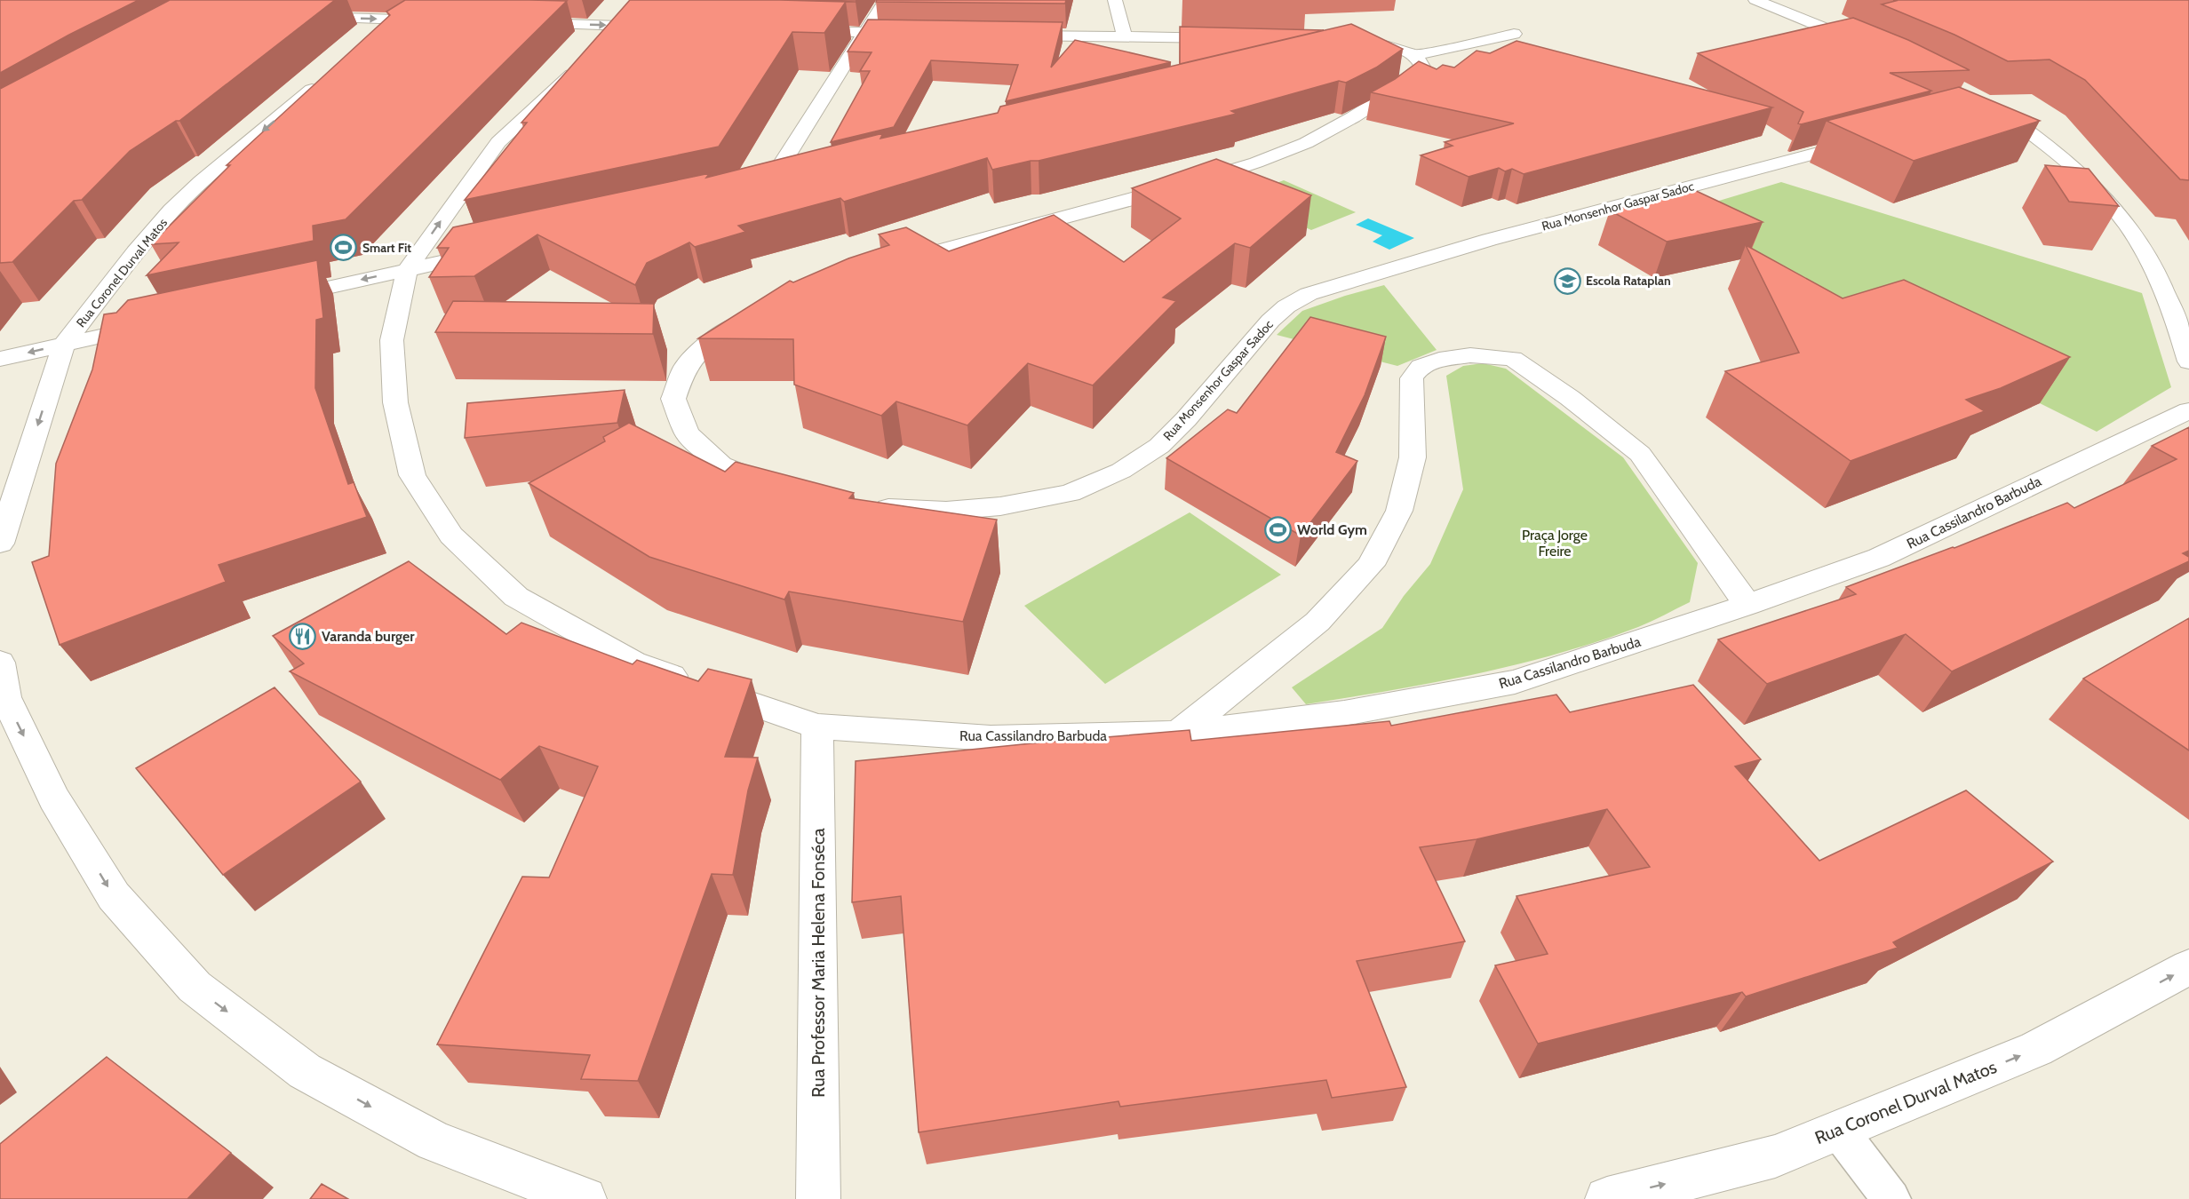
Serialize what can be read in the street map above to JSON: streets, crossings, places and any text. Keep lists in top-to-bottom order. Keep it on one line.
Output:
{"streets":{"street":["Rua Monsenhor Gaspar Sadoc","Rua Coronel Durval Matos","Rua Cassilandro Barbuda","Rua Professor Maria Helena Fonséca"]},"crossings":[["Rua Cassilandro Barbuda","Rua Professor Maria Helena Fonséca"]],"parks":["Praça Jorge Freire"],"places":{"sports":["Smart Fit","World Gym"],"school or university":["Escola Rataplan"],"restaurant":["Varanda burger"]}}
